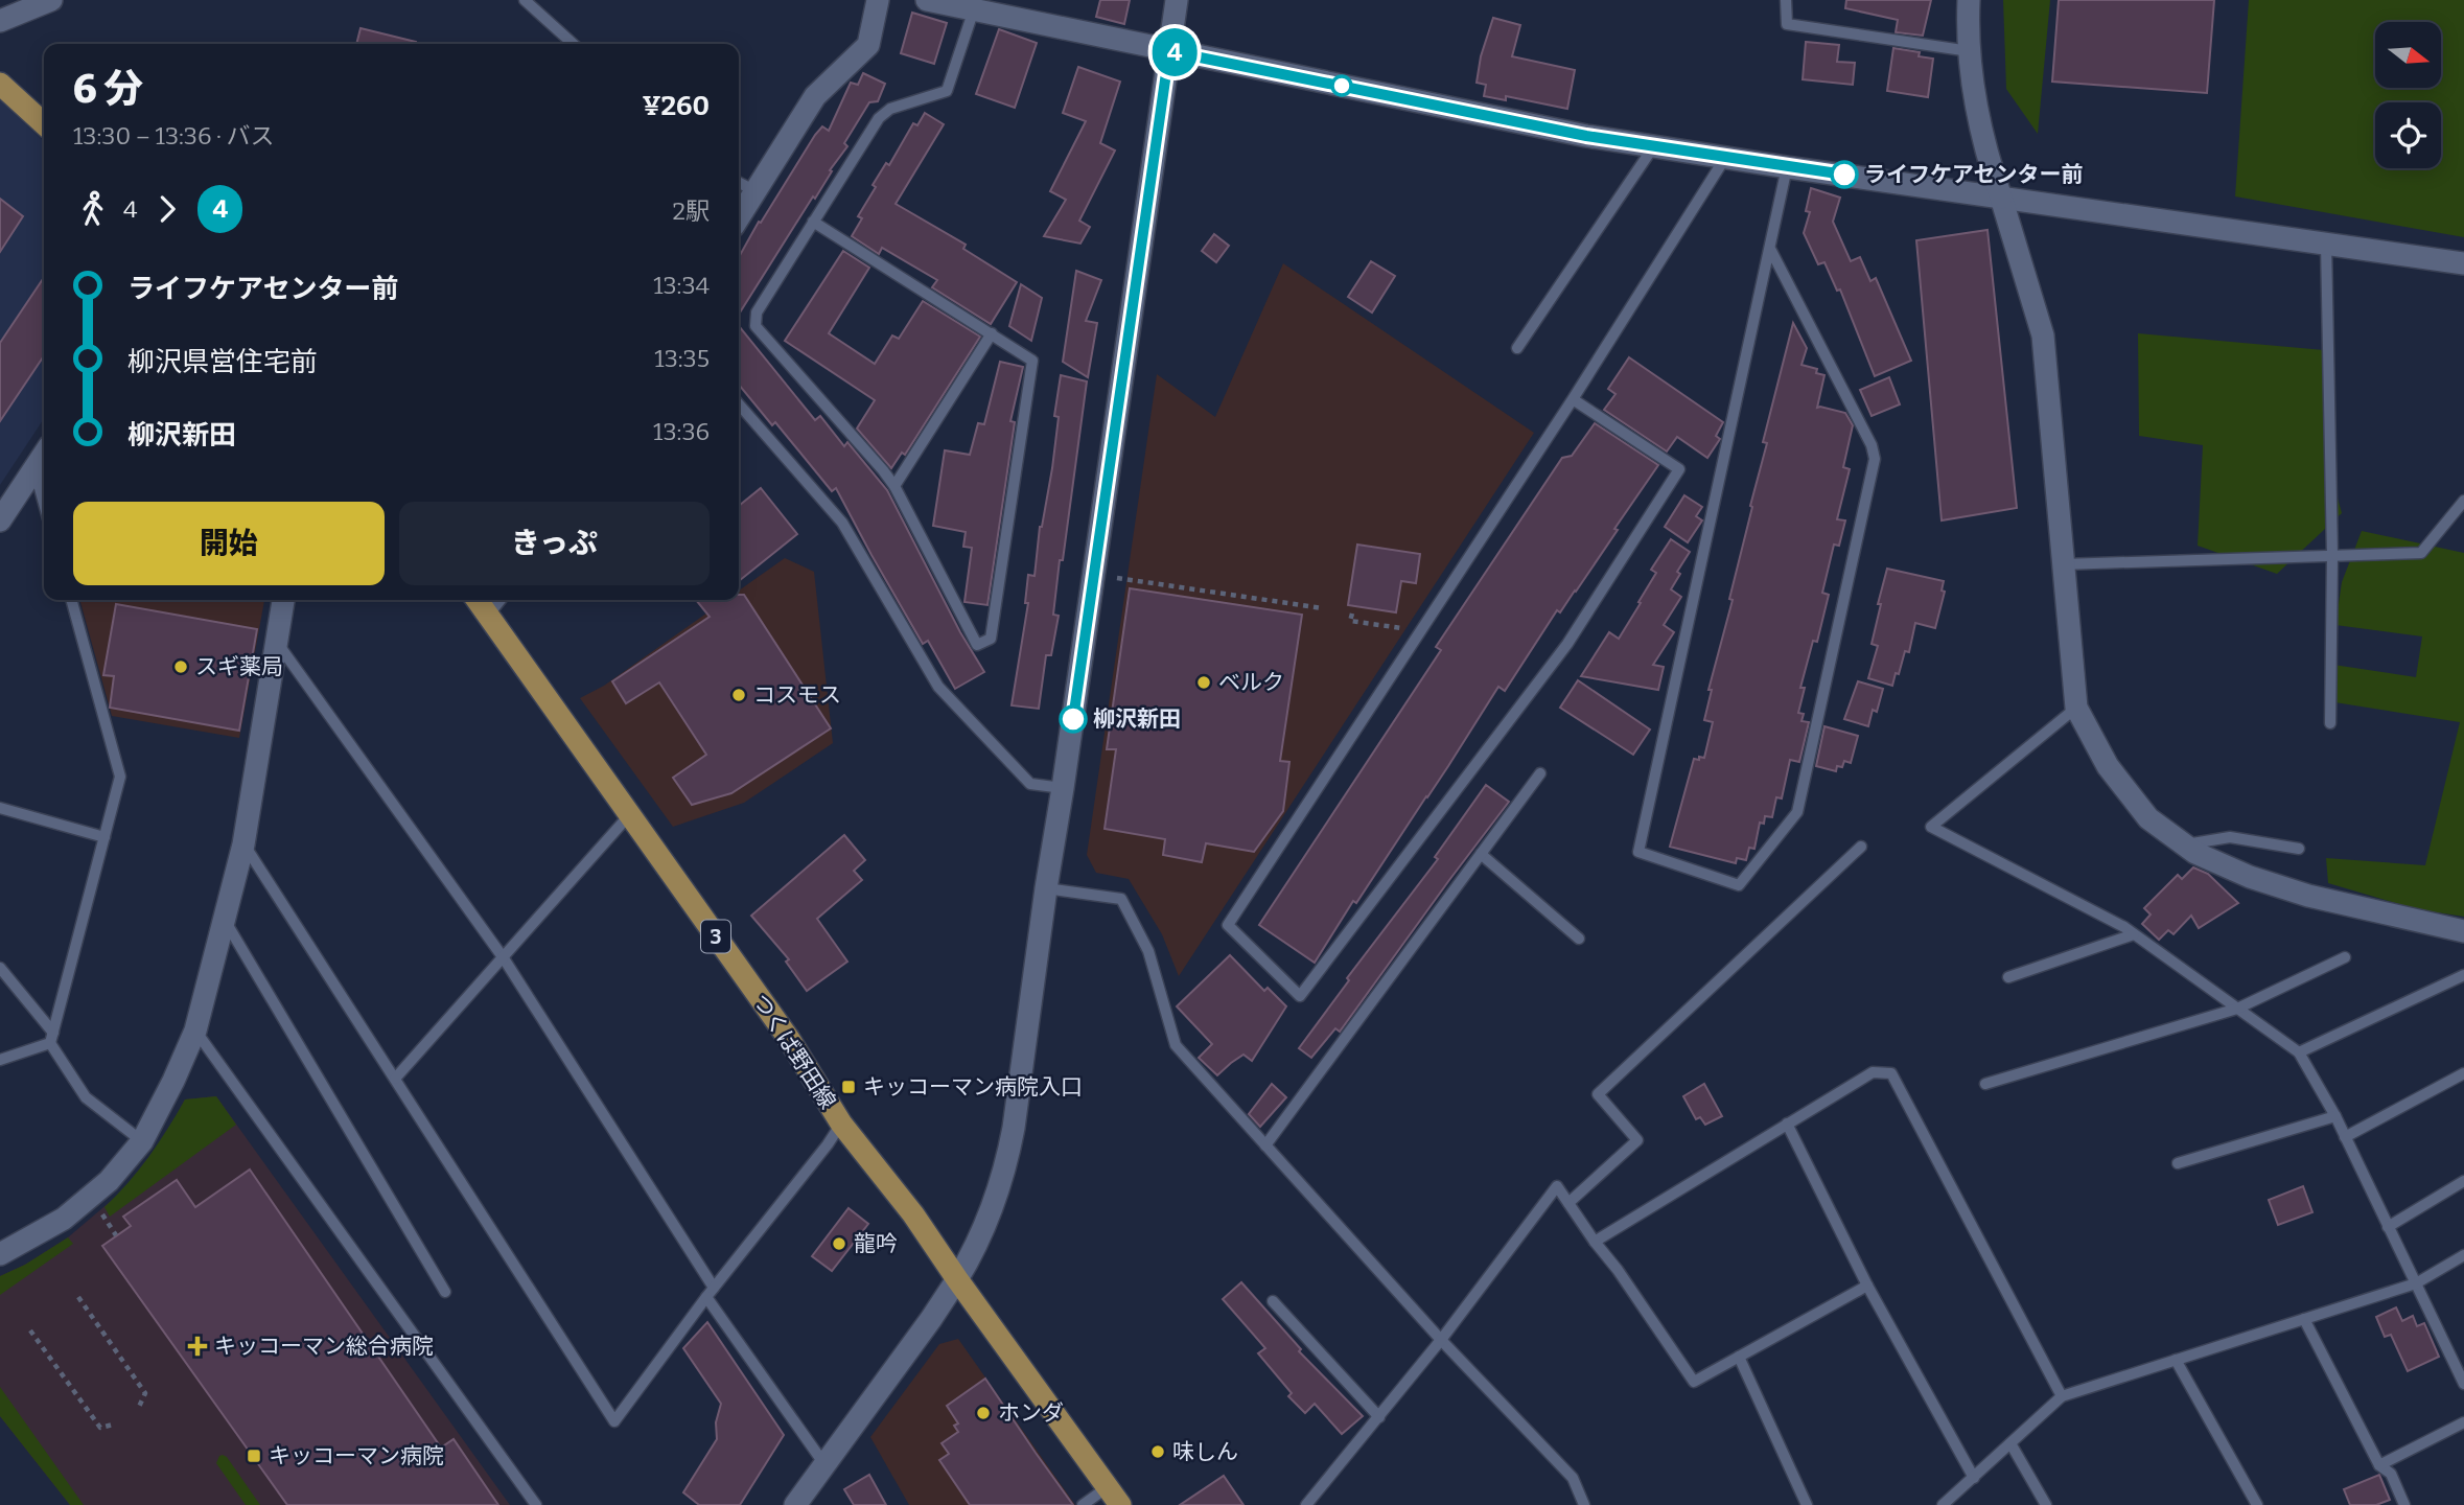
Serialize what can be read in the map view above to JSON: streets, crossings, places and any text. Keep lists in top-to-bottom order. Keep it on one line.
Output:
{"streets":{"main road":["3","つくば野田線"]},"places":{"other":["ライフケアセンター前","スギ薬局","ベルク","コスモス","柳沢新田","龍吟","ホンダ","味しん"],"transit":["キッコーマン病院入口","キッコーマン病院"],"health":["キッコーマン総合病院"]},"lines":["bus line 4"],"north":"right","page":{"on_map":"4","heading":["6 分","13:30 – 13:36 · バス","¥260"],"legs":["4","4","2駅"],"list":[{"name":"ライフケアセンター前","value":"13:34"},{"name":"柳沢県営住宅前","value":"13:35"},{"name":"柳沢新田","value":"13:36"}],"buttons":["開始","きっぷ"]}}
